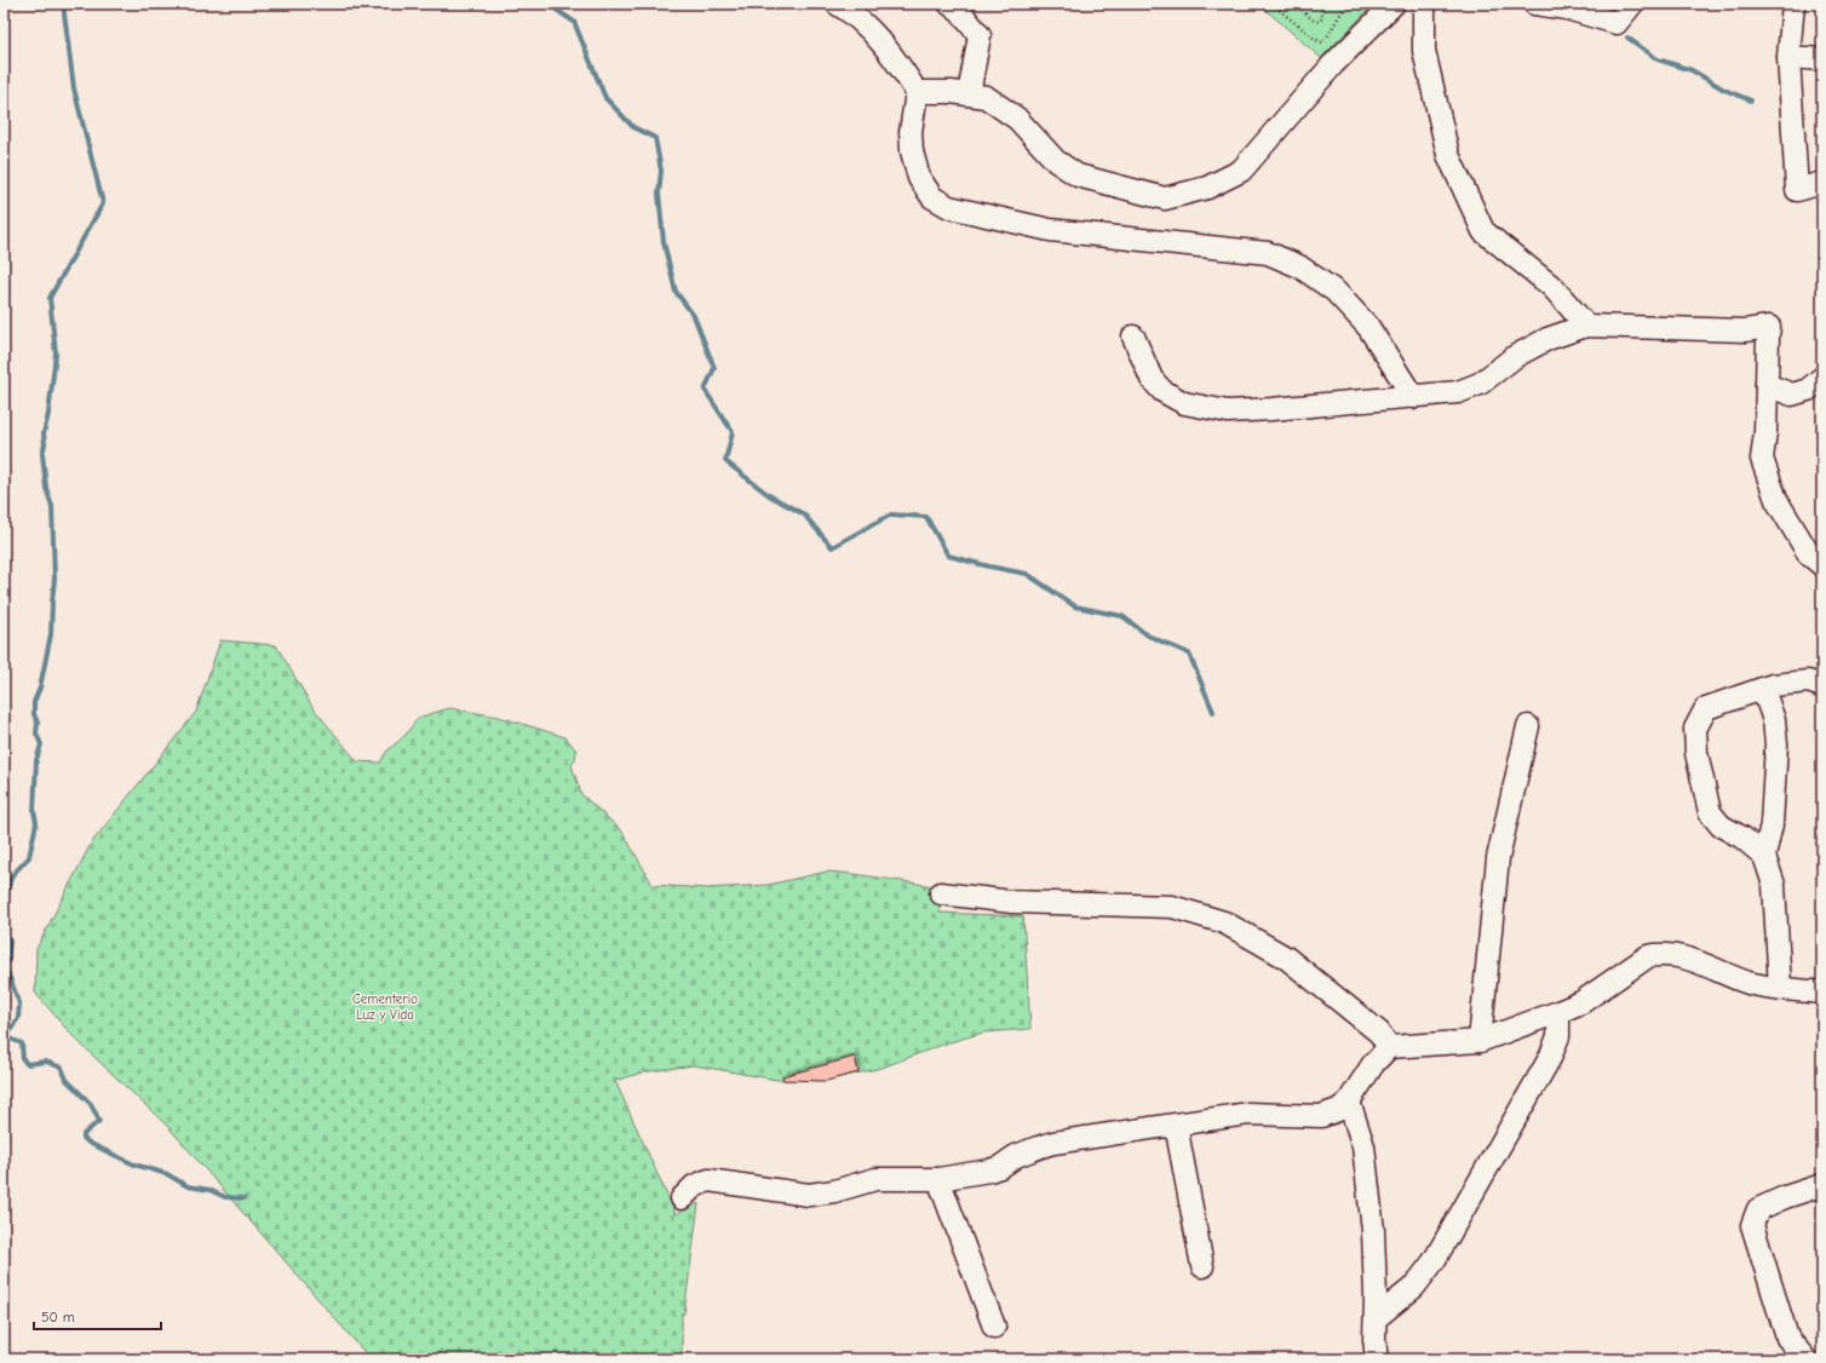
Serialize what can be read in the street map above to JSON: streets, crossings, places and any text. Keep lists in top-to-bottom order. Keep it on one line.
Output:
{"parks":["Cementerio Luz y Vida"],"scale_bar":"50 m"}
